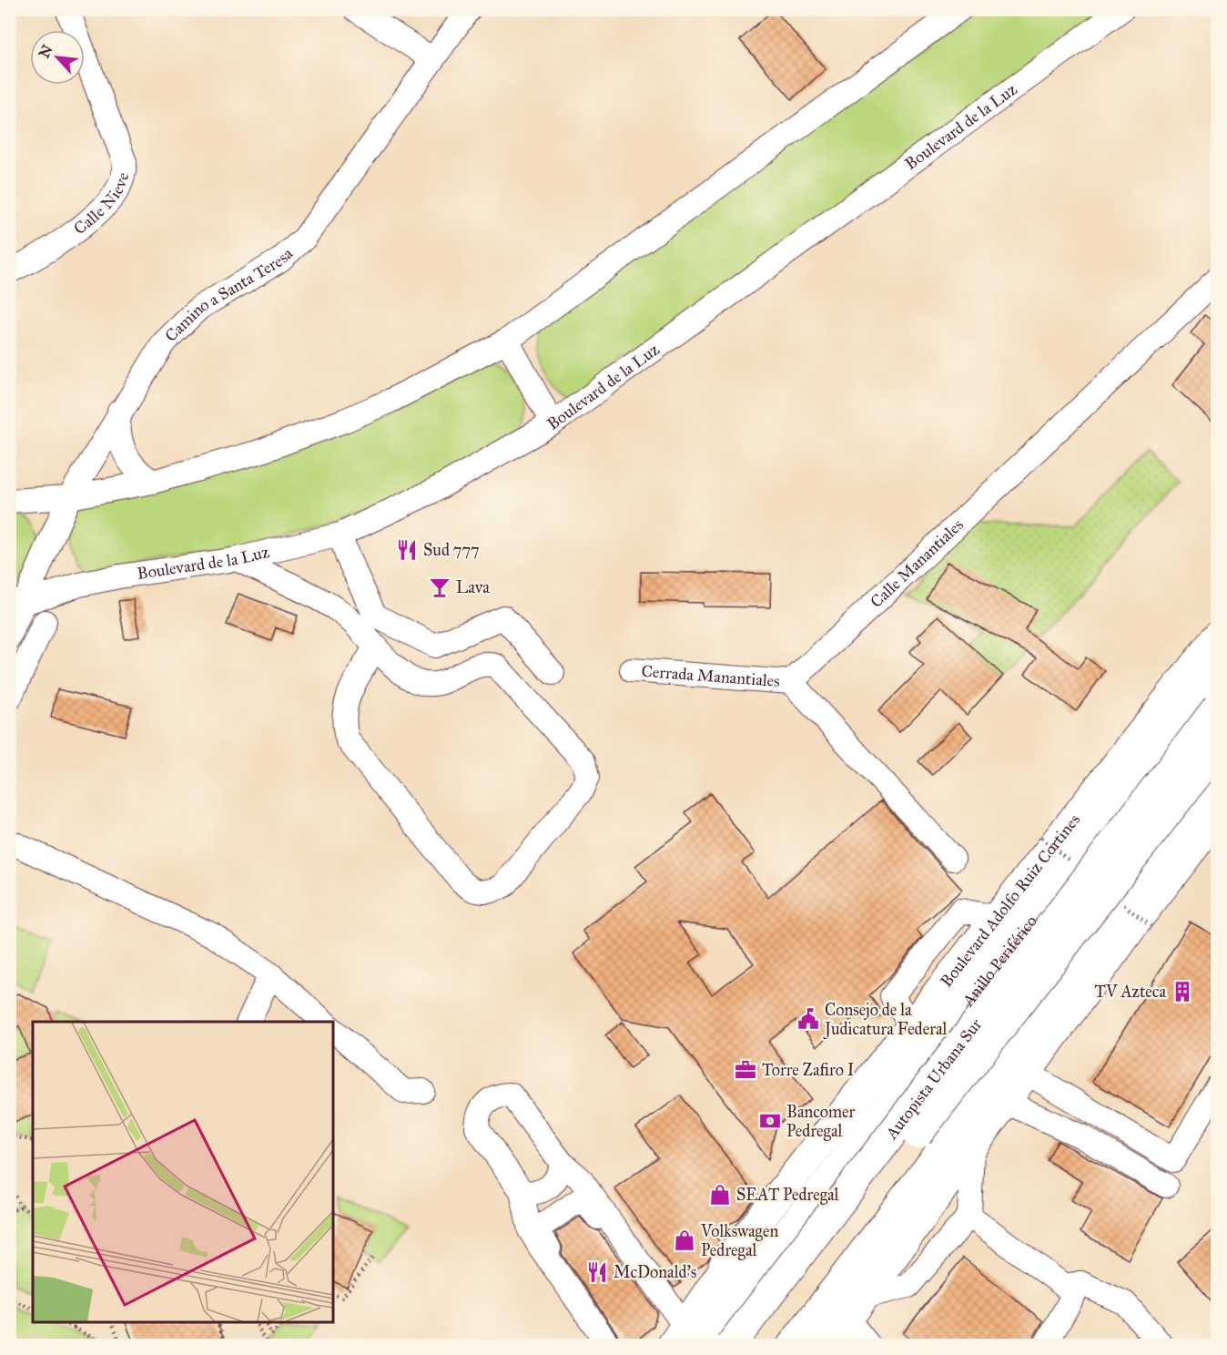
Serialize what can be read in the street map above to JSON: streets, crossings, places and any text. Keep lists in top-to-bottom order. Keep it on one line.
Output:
{"streets":{"main road":["Boulevard Adolfo Ruiz Cortines","Anillo Periférico","Autopista Urbana Sur"],"street":["Boulevard de la Luz","Calle Nieve","Camino a Santa Teresa","Calle Manantiales","Cerrada Manantiales"]},"crossings":[["Boulevard de la Luz","Camino a Santa Teresa"],["Calle Manantiales","Cerrada Manantiales"]],"places":{"restaurant":["Sud 777","McDonald's"],"bar":["Lava"],"building":["TV Azteca"],"public building":["Consejo de la Judicatura Federal"],"office":["Torre Zafiro I"],"bank":["Bancomer Pedregal"],"shop":["SEAT Pedregal","Volkswagen Pedregal"]},"north":"top left"}
